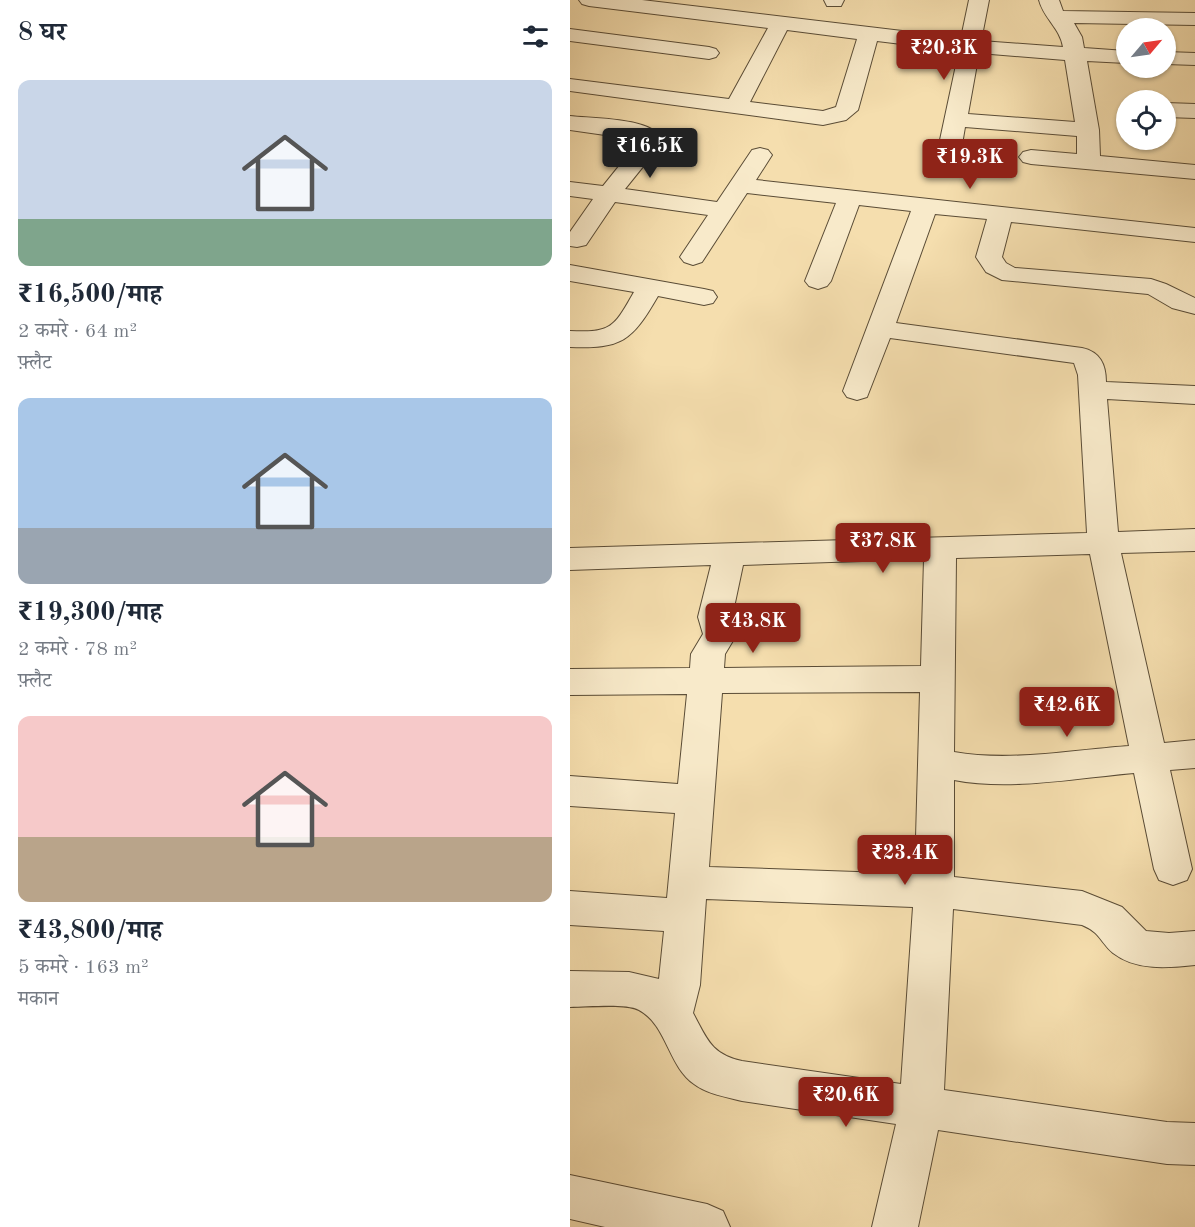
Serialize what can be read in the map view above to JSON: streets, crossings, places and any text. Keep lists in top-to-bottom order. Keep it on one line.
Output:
{"north":"top right","page":{"heading":"8 घर","price":["₹20.3K","₹16.5K","₹19.3K","₹37.8K","₹43.8K","₹42.6K","₹23.4K","₹20.6K"],"list":[{"name":"₹16,500/माह","note":"2 कमरे · 64 m² · फ़्लैट"},{"name":"₹19,300/माह","note":"2 कमरे · 78 m² · फ़्लैट"},{"name":"₹43,800/माह","note":"5 कमरे · 163 m² · मकान"}]}}
